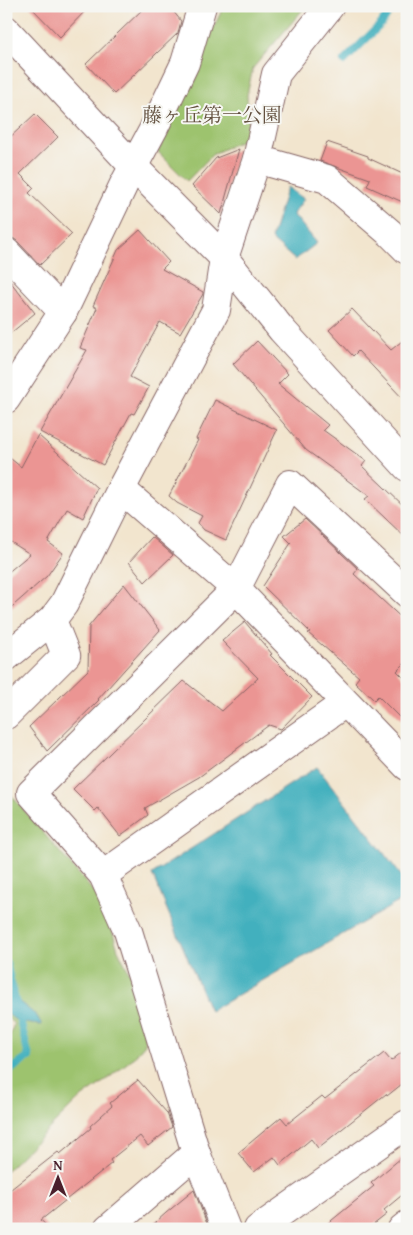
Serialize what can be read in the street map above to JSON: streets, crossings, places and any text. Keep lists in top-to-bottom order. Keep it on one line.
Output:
{"parks":["藤ヶ丘第一公園"],"north":"top"}
